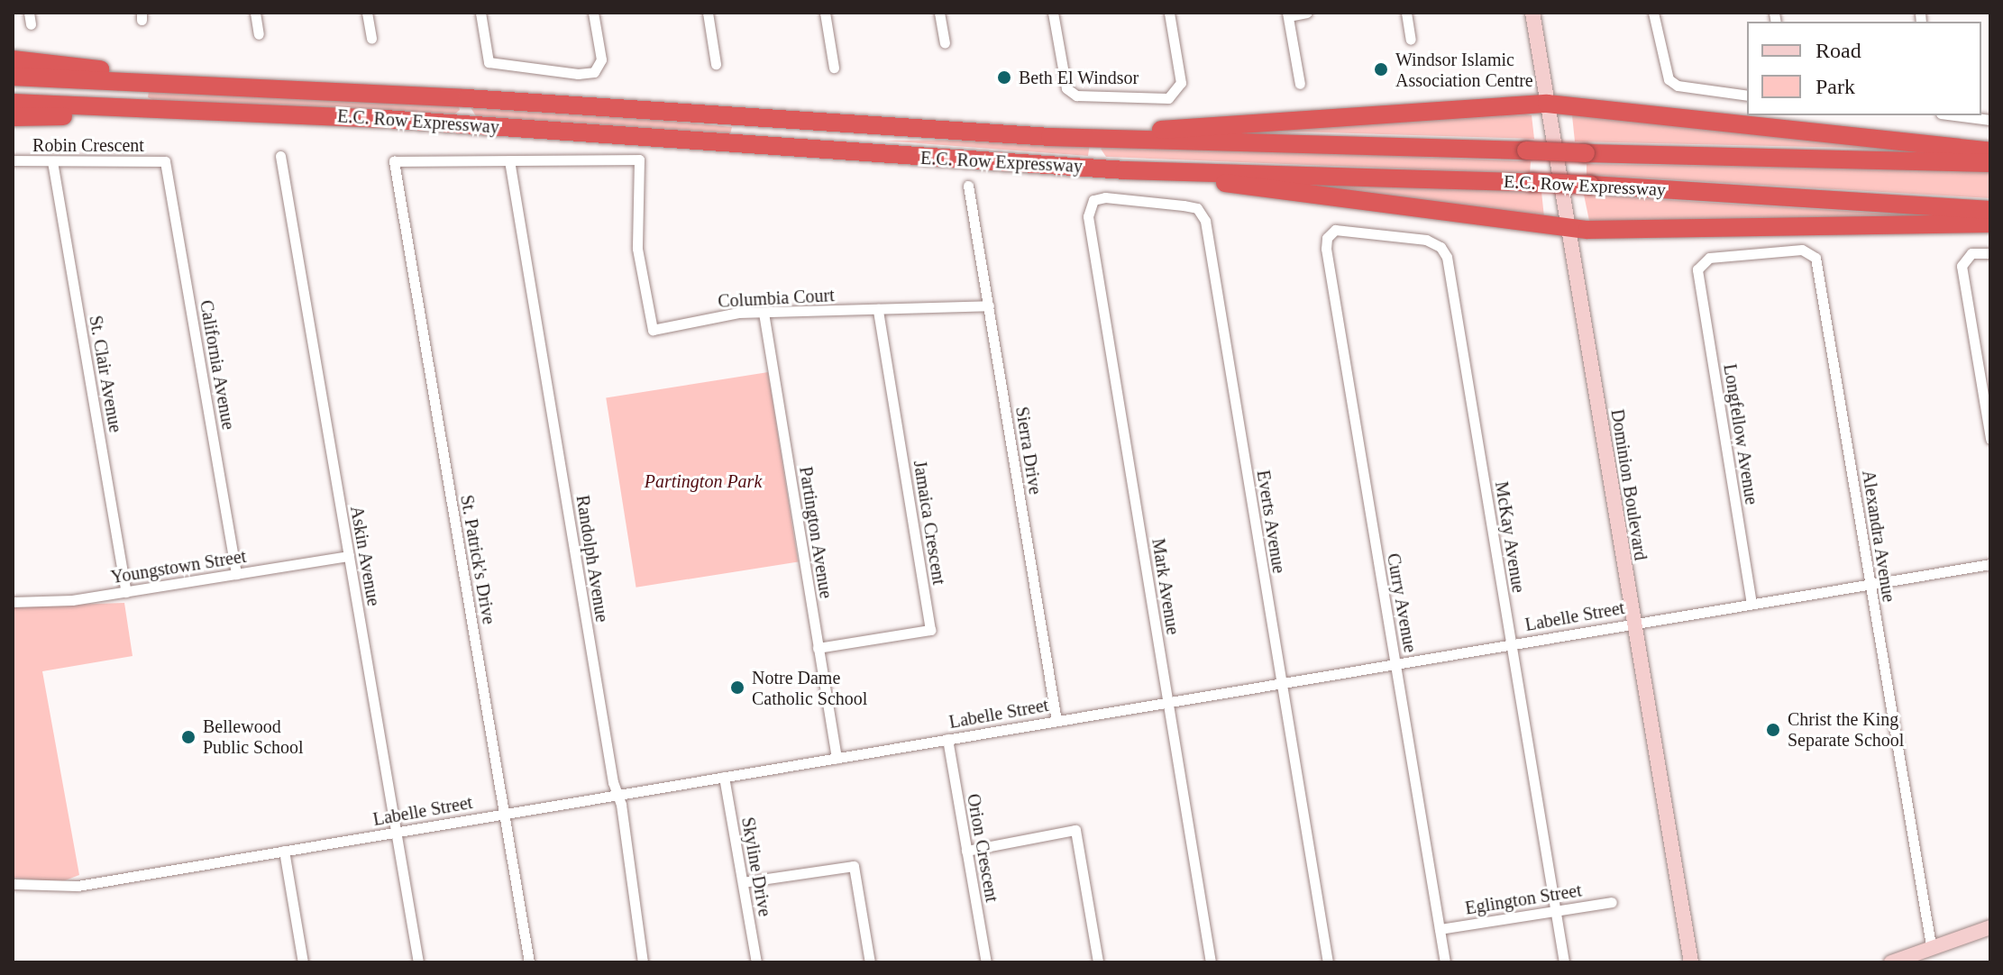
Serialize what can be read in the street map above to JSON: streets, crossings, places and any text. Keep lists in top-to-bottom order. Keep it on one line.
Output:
{"streets":{"highway":["E.C. Row Expressway"],"street":["Robin Crescent","Columbia Court","California Avenue","St. Clair Avenue","Longfellow Avenue","Sierra Drive","Dominion Boulevard","Everts Avenue","Jamaica Crescent","Partington Avenue","Alexandra Avenue","McKay Avenue","Askin Avenue","Randolph Avenue","St. Patrick's Drive","Youngstown Street","Mark Avenue","Curry Avenue","Labelle Street","Orion Crescent","Skyline Drive","Eglington Street"]},"crossings":[["Robin Crescent","California Avenue"],["Robin Crescent","St. Clair Avenue"],["Columbia Court","Sierra Drive"],["Columbia Court","Jamaica Crescent"],["Columbia Court","Partington Avenue"],["Columbia Court","Randolph Avenue"],["Columbia Court","St. Patrick's Drive"],["California Avenue","Youngstown Street"],["St. Clair Avenue","Youngstown Street"],["Longfellow Avenue","Alexandra Avenue"],["Longfellow Avenue","Labelle Street"],["Sierra Drive","Labelle Street"],["Dominion Boulevard","Labelle Street"],["Everts Avenue","Mark Avenue"],["Everts Avenue","Labelle Street"],["Jamaica Crescent","Partington Avenue"],["Partington Avenue","Labelle Street"],["Alexandra Avenue","Labelle Street"],["McKay Avenue","Curry Avenue"],["McKay Avenue","Labelle Street"],["McKay Avenue","Eglington Street"],["Askin Avenue","Youngstown Street"],["Askin Avenue","Labelle Street"],["Randolph Avenue","St. Patrick's Drive"],["Randolph Avenue","Labelle Street"],["St. Patrick's Drive","Labelle Street"],["Mark Avenue","Labelle Street"],["Curry Avenue","Labelle Street"],["Curry Avenue","Eglington Street"],["Labelle Street","Orion Crescent"],["Labelle Street","Skyline Drive"]],"parks":["Partington Park"],"places":["Windsor Islamic Association Centre","Beth El Windsor","Notre Dame Catholic School","Christ the King Separate School","Bellewood Public School"],"legend":["Road","Park"]}
